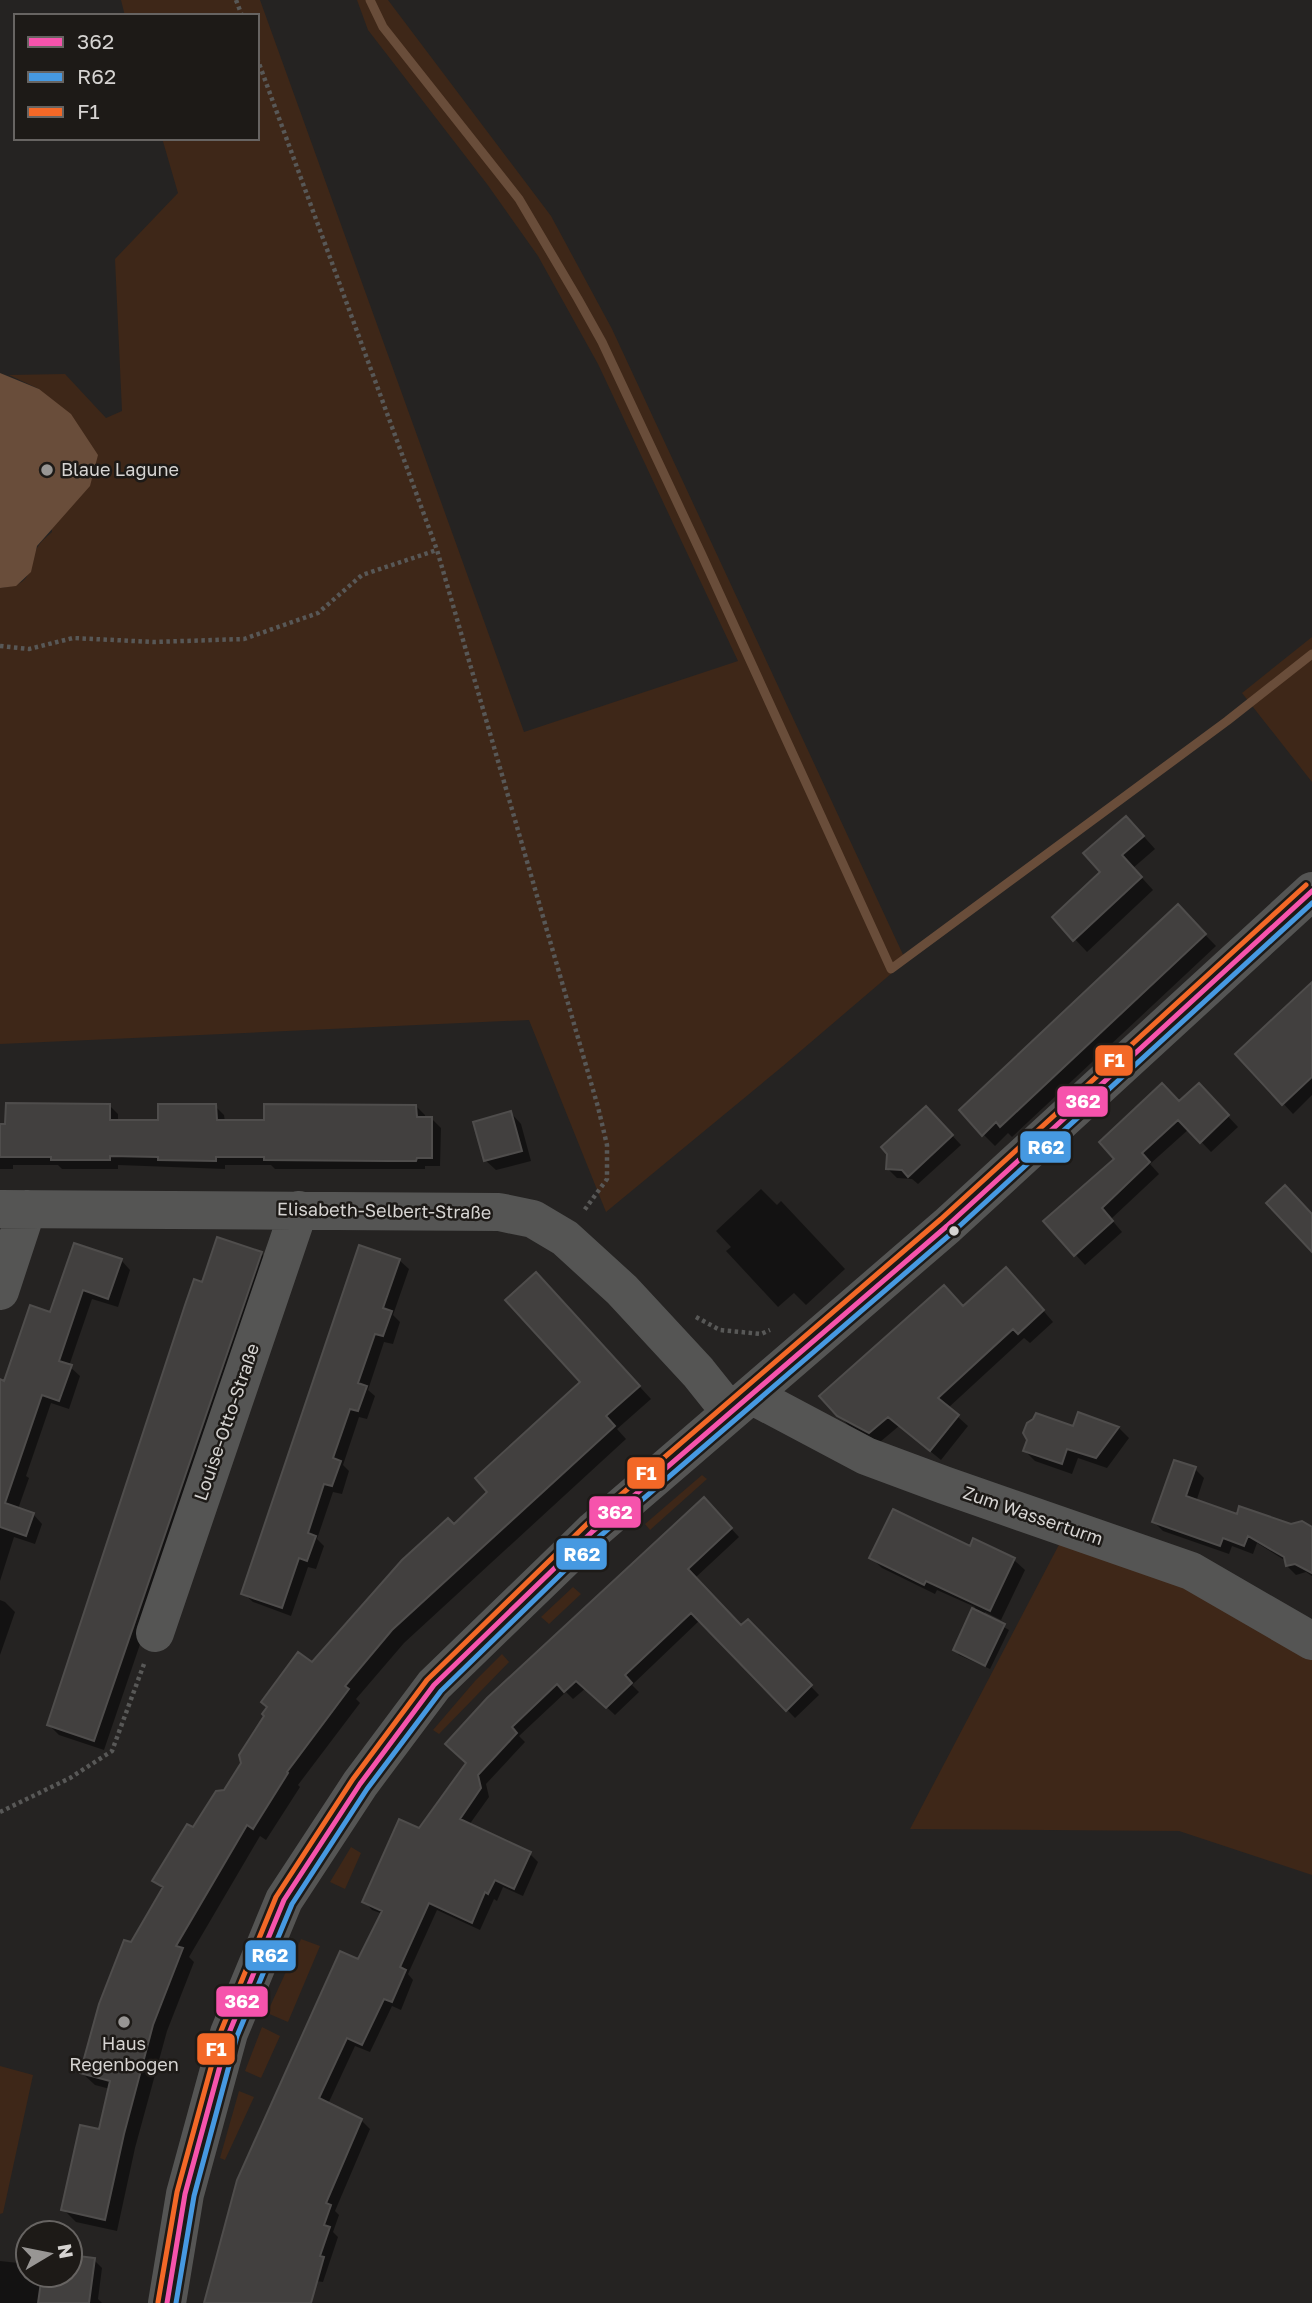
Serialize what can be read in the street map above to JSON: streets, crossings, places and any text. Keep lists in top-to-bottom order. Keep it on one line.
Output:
{"streets":{"street":["Elisabeth-Selbert-Straße","Louise-Otto-Straße","Zum Wasserturm"]},"crossings":[["Elisabeth-Selbert-Straße","Louise-Otto-Straße"],["Elisabeth-Selbert-Straße","Zum Wasserturm"]],"places":["Blaue Lagune","Haus Regenbogen"],"lines":["transit line F1","transit line 362","transit line R62"],"legend":["362","R62","F1"],"north":"right"}
